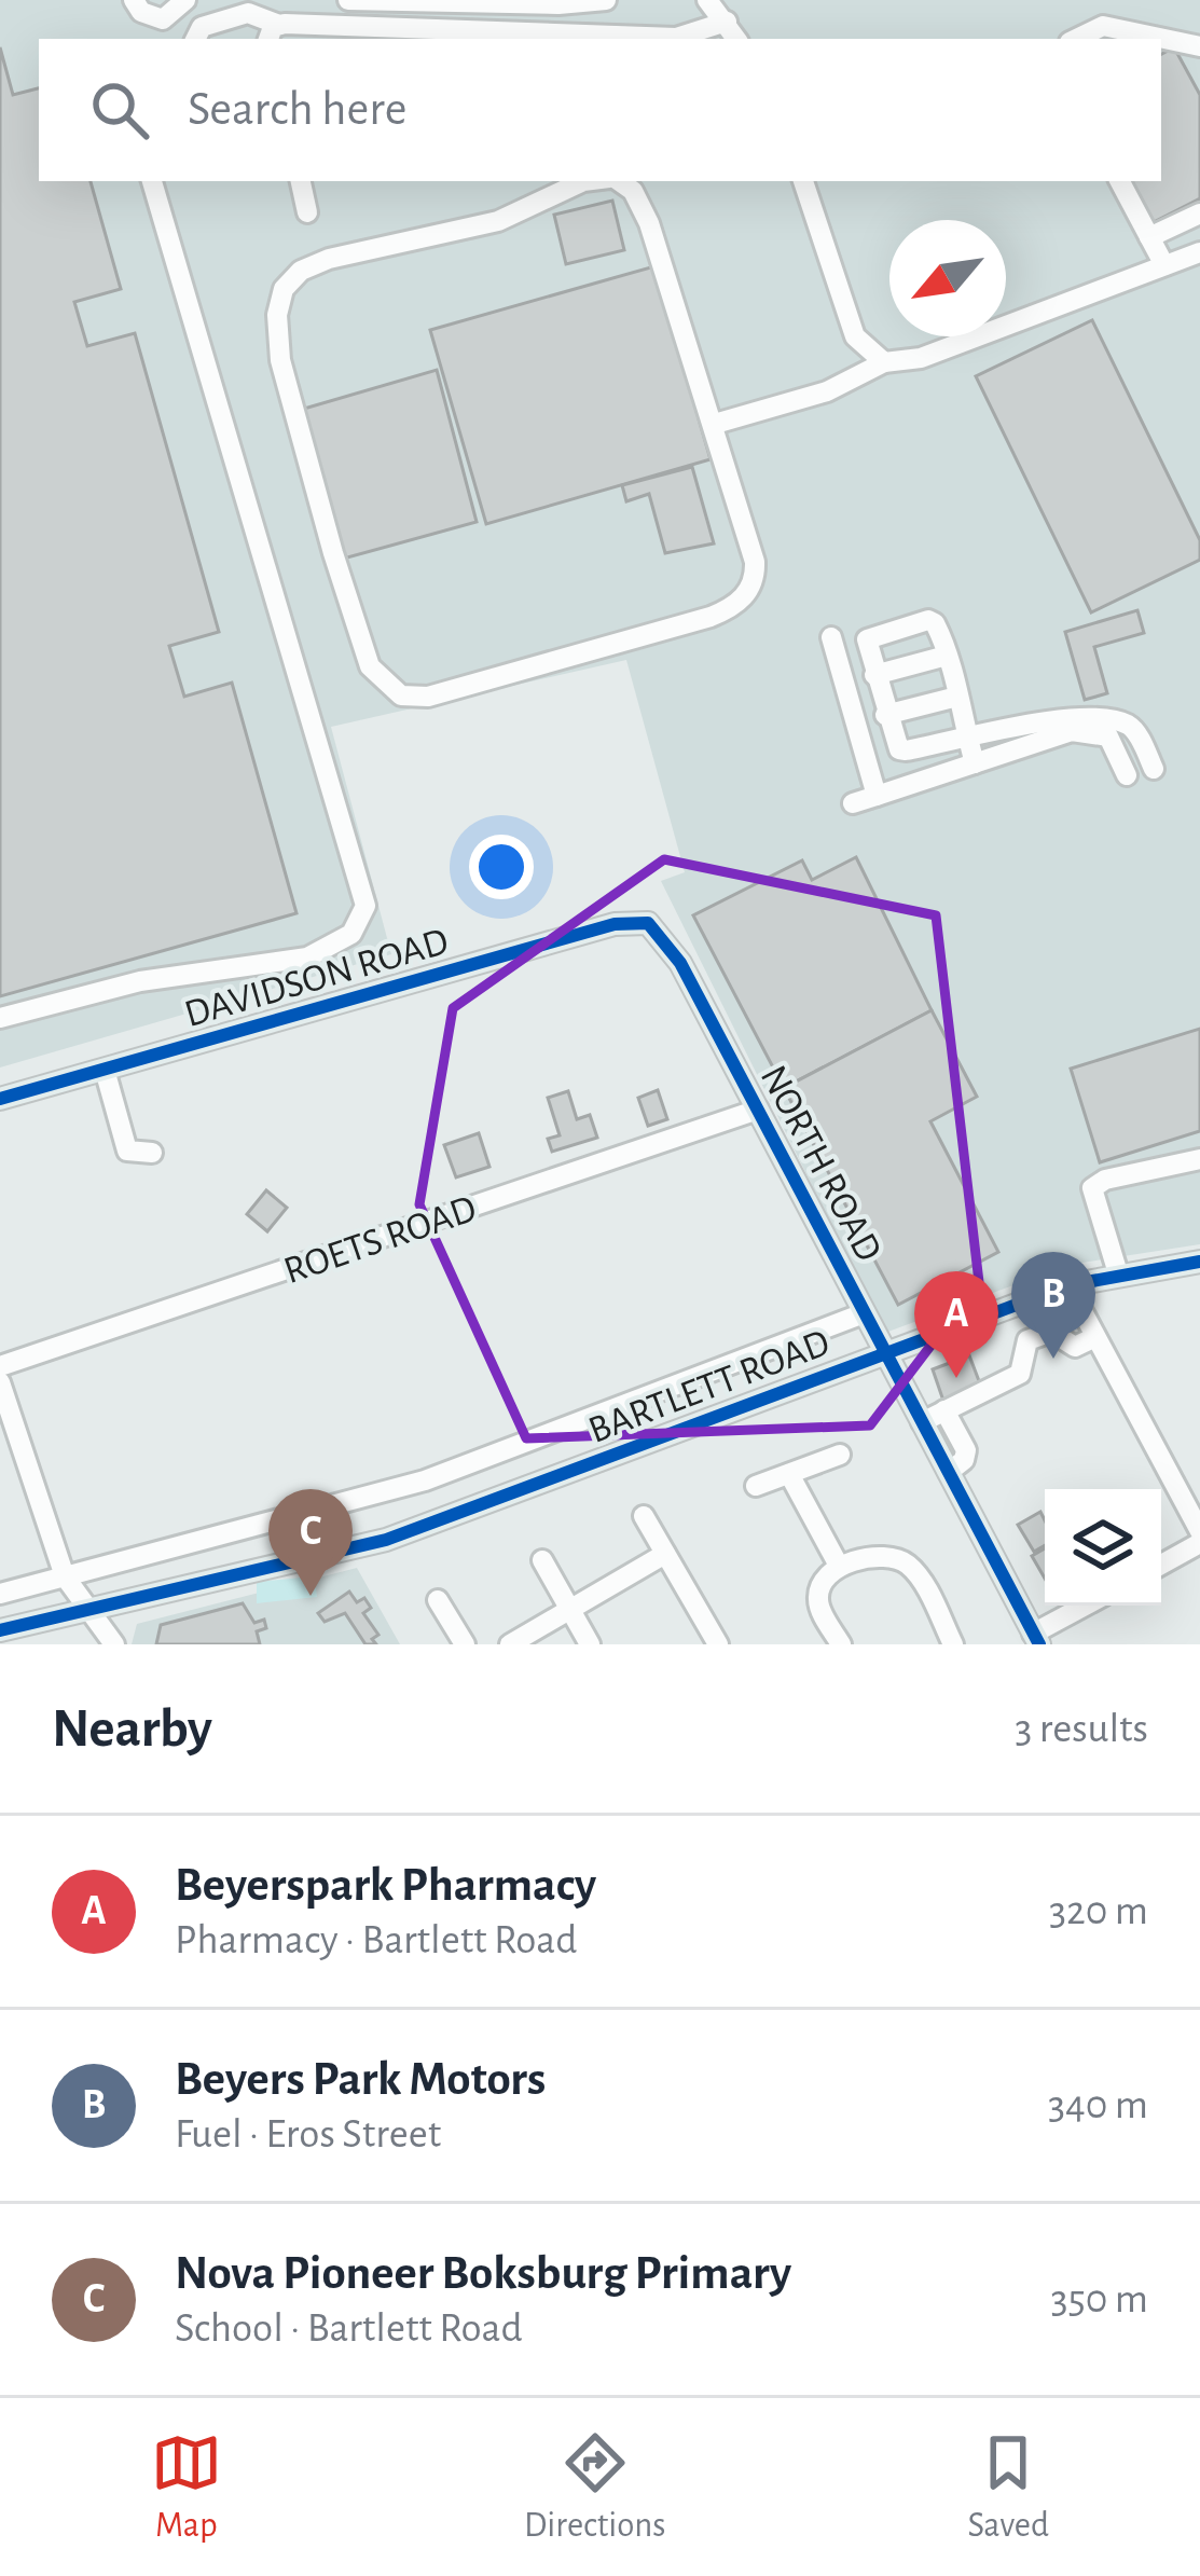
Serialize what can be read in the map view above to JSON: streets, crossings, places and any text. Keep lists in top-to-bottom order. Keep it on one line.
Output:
{"streets":{"street":["DAVIDSON ROAD","NORTH ROAD","ROETS ROAD","BARTLETT ROAD"]},"crossings":[["DAVIDSON ROAD","NORTH ROAD"],["NORTH ROAD","ROETS ROAD"],["NORTH ROAD","BARTLETT ROAD"]],"north":"bottom left","page":{"search":"Search here","pins":["B","A","C"],"heading":["Nearby","3 results"],"list":[{"mark":"A","name":"Beyerspark Pharmacy","note":"Pharmacy · Bartlett Road","value":"320 m"},{"mark":"B","name":"Beyers Park Motors","note":"Fuel · Eros Street","value":"340 m"},{"mark":"C","name":"Nova Pioneer Boksburg Primary","note":"School · Bartlett Road","value":"350 m"}],"nav":["Map","Directions","Saved"]}}
